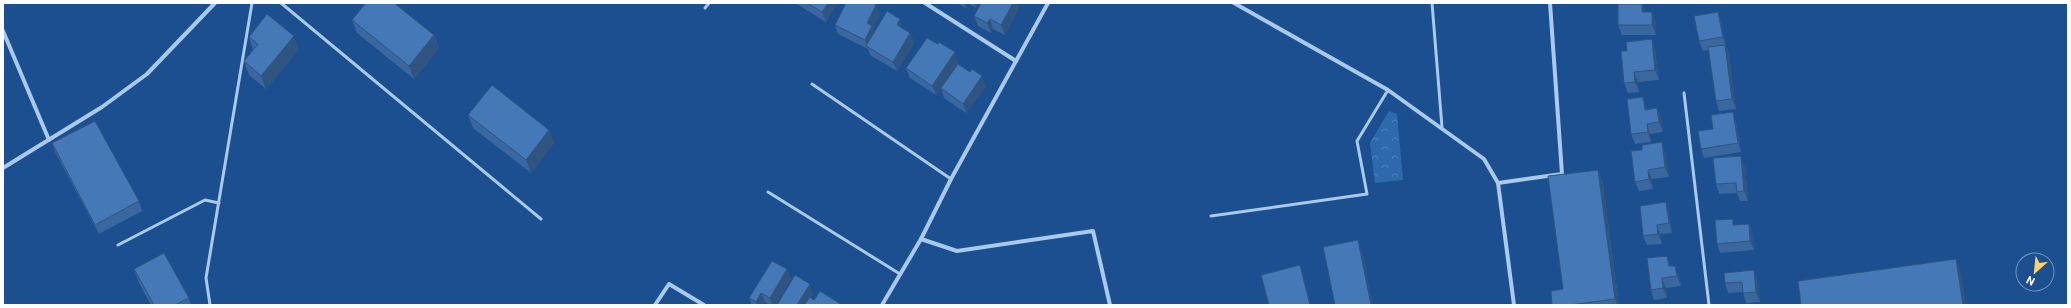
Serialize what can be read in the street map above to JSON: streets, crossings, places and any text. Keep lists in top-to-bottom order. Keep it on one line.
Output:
{"north":"bottom left"}
